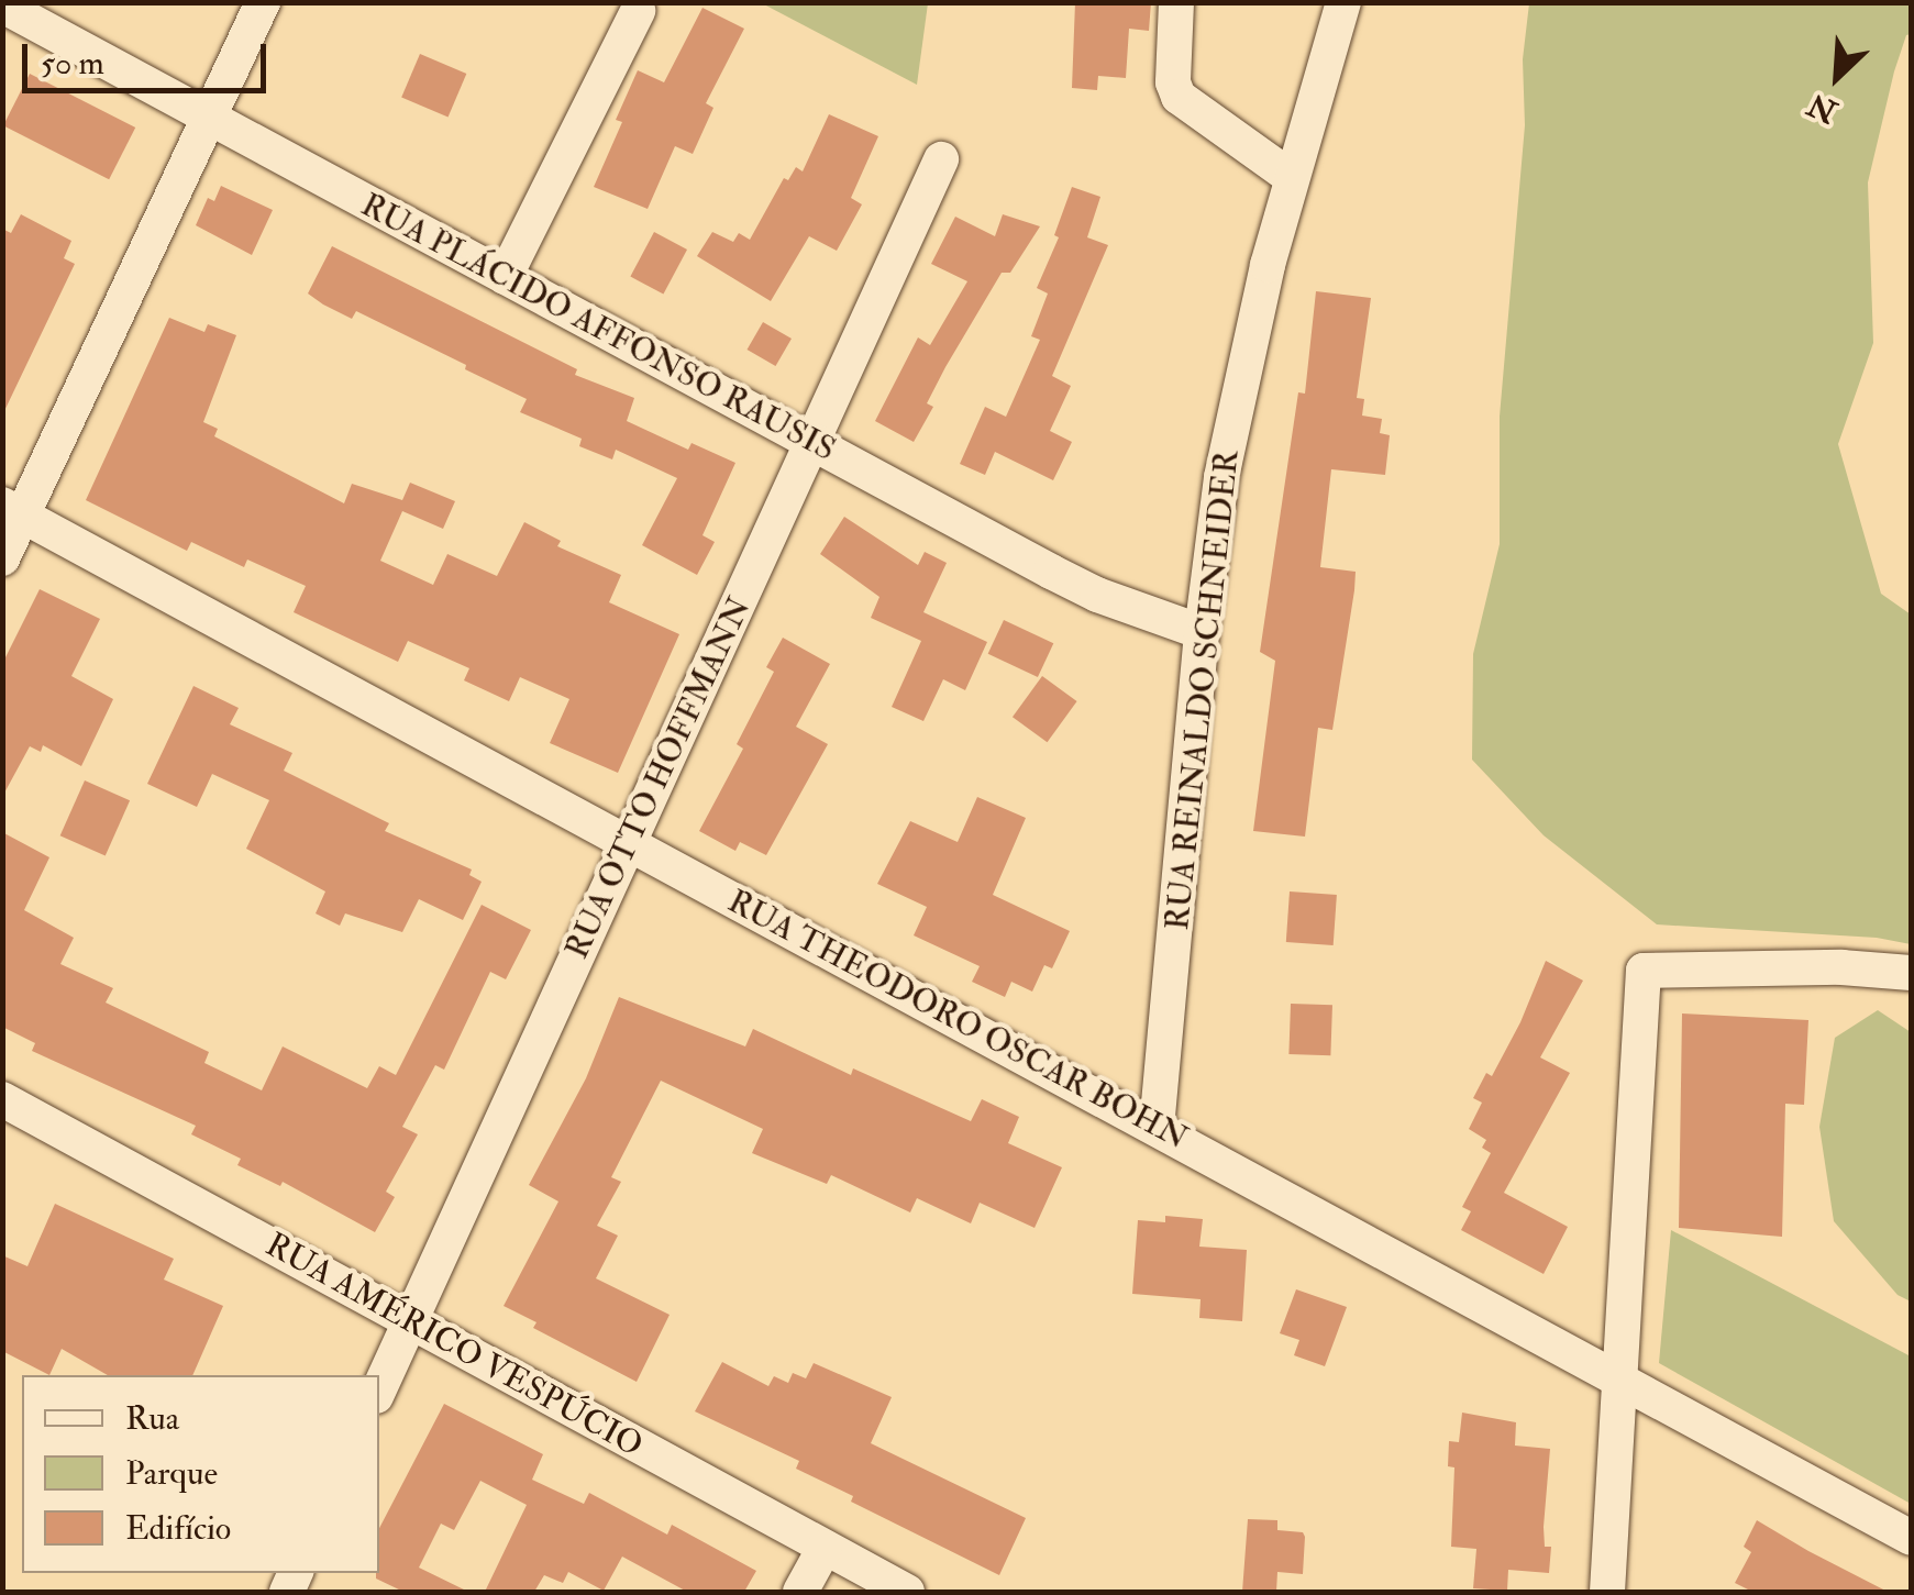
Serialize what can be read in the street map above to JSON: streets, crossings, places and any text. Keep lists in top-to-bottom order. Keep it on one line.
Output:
{"streets":{"street":["RUA PLÁCIDO AFFONSO RAUSIS","RUA REINALDO SCHNEIDER","RUA OTTO HOFFMANN","RUA THEODORO OSCAR BOHN","RUA AMÉRICO VESPÚCIO"]},"crossings":[["RUA PLÁCIDO AFFONSO RAUSIS","RUA REINALDO SCHNEIDER"],["RUA PLÁCIDO AFFONSO RAUSIS","RUA OTTO HOFFMANN"],["RUA REINALDO SCHNEIDER","RUA THEODORO OSCAR BOHN"],["RUA OTTO HOFFMANN","RUA THEODORO OSCAR BOHN"],["RUA OTTO HOFFMANN","RUA AMÉRICO VESPÚCIO"]],"legend":["Rua","Parque","Edifício"],"scale_bar":"50 m","north":"bottom left"}
